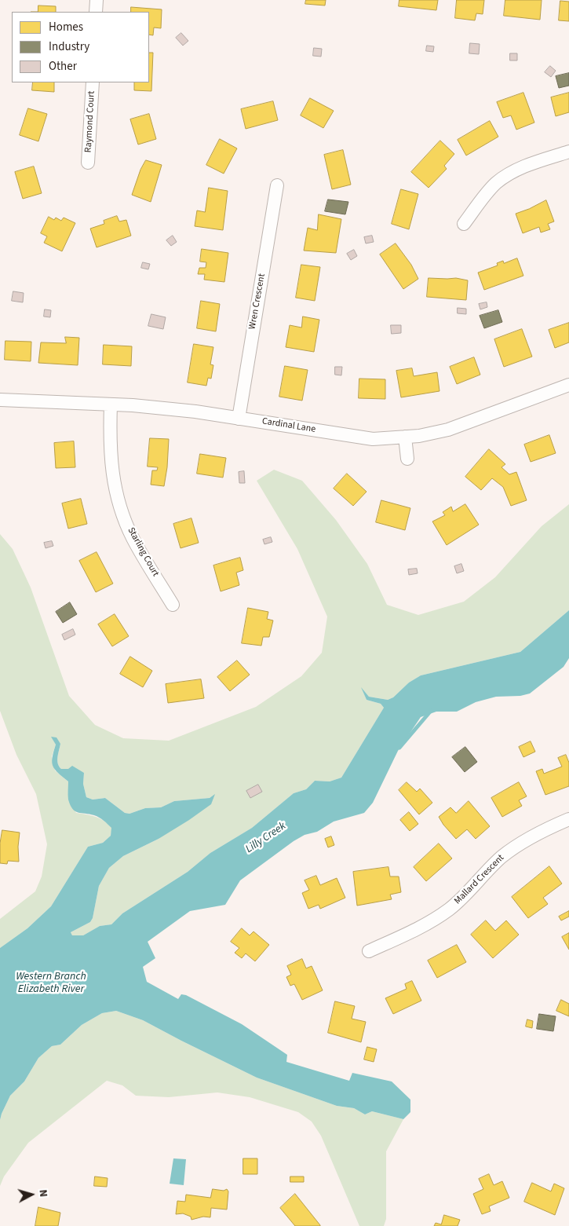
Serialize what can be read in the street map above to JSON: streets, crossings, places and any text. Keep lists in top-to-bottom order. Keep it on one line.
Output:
{"streets":{"street":["Raymond Court","Wren Crescent","Cardinal Lane","Starling Court","Mallard Crescent"]},"crossings":[["Wren Crescent","Cardinal Lane"],["Cardinal Lane","Starling Court"]],"water":["Lilly Creek","Western Branch Elizabeth River"],"legend":["Homes","Industry","Other"],"north":"right"}
